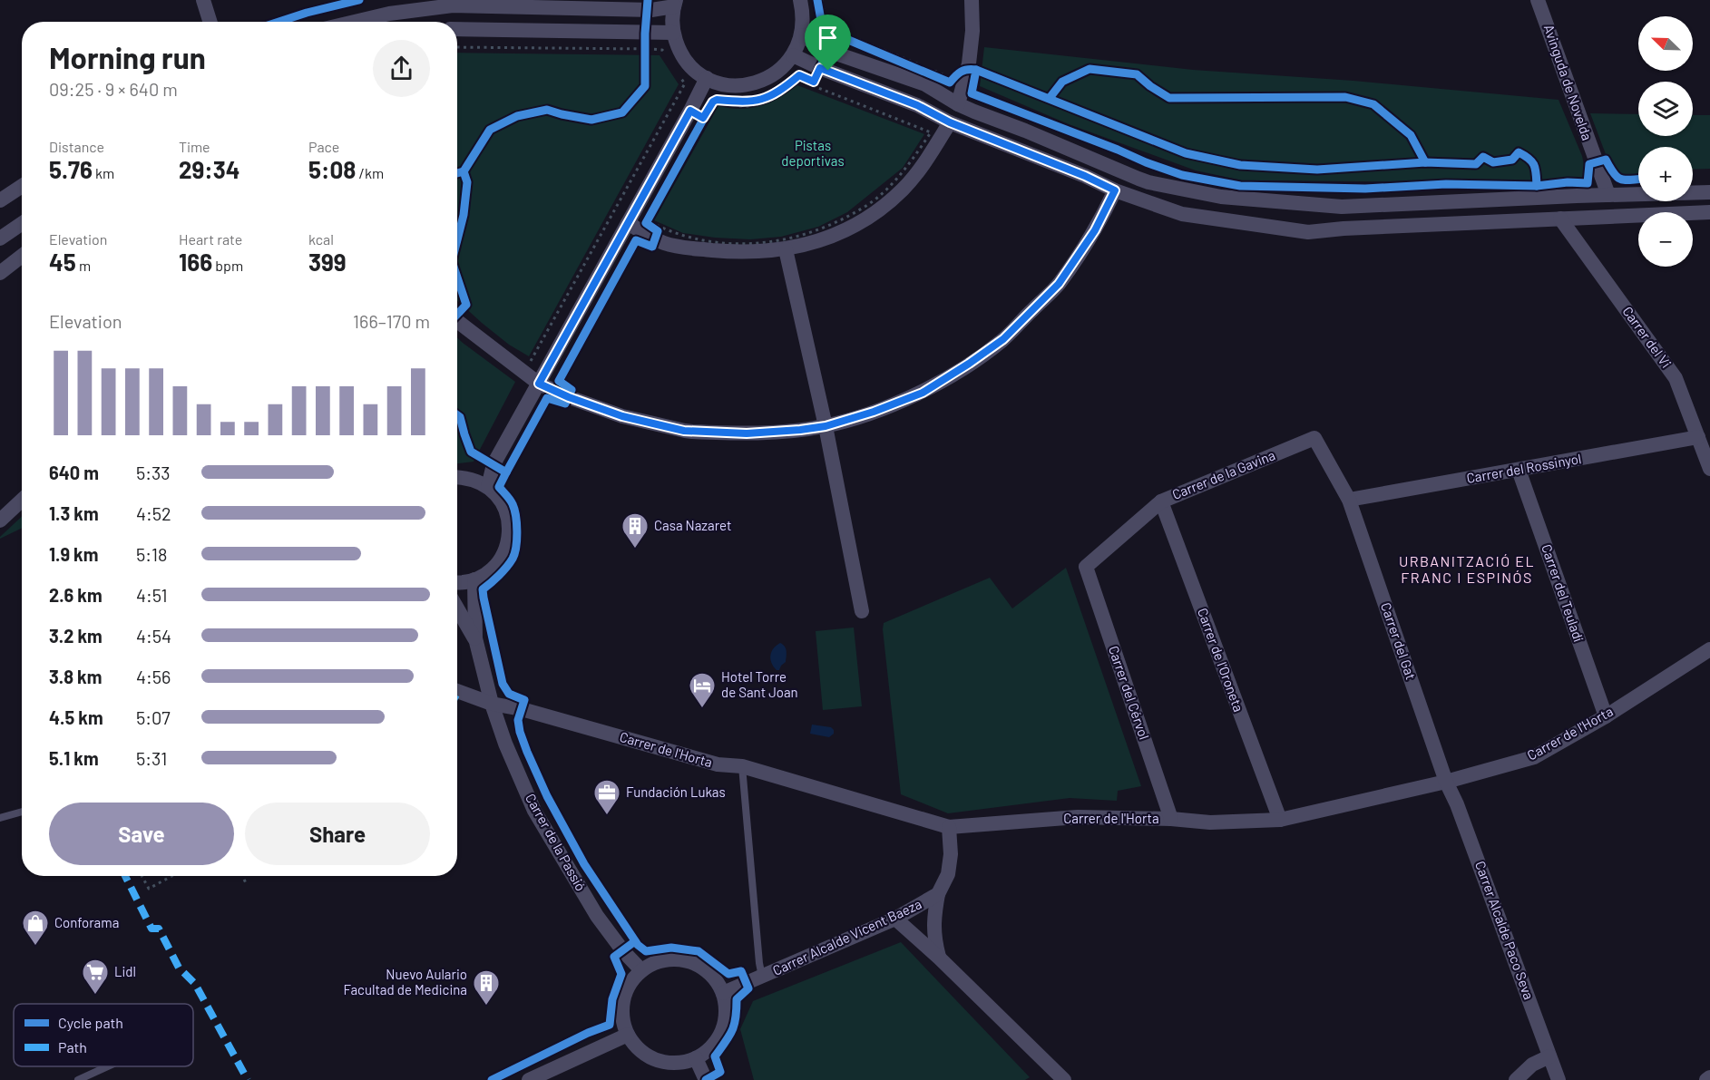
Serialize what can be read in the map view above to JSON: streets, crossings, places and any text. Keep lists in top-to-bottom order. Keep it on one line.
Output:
{"streets":{"street":["Avinguda de Novelda","Carrer del Vi","Carrer del Rossinyol","Carrer de la Gavina","Carrer del Teuladí","Carrer del Gat","Carrer de l'Oroneta","Carrer del Cérvol","Carrer de l'Horta","Carrer de la Passió","Carrer Alcalde Paco Seva","Carrer Alcalde Vicent Baeza"]},"crossings":[["Carrer del Vi","Carrer del Rossinyol"],["Carrer del Rossinyol","Carrer de la Gavina"],["Carrer del Rossinyol","Carrer del Teuladí"],["Carrer del Rossinyol","Carrer del Gat"],["Carrer de la Gavina","Carrer del Gat"],["Carrer de la Gavina","Carrer de l'Oroneta"],["Carrer de la Gavina","Carrer del Cérvol"],["Carrer del Teuladí","Carrer de l'Horta"],["Carrer del Gat","Carrer de l'Horta"],["Carrer del Gat","Carrer Alcalde Paco Seva"],["Carrer de l'Oroneta","Carrer de l'Horta"],["Carrer del Cérvol","Carrer de l'Horta"],["Carrer de l'Horta","Carrer de la Passió"],["Carrer de l'Horta","Carrer Alcalde Paco Seva"],["Carrer de l'Horta","Carrer Alcalde Vicent Baeza"],["Carrer de la Passió","Carrer Alcalde Vicent Baeza"]],"districts":["URBANITZACIÓ EL FRANC I ESPINÓS"],"parks":["Pistas deportivas"],"places":{"building":["Casa Nazaret","Nuevo Aulario Facultad de Medicina"],"hotel":["Hotel Torre de Sant Joan"],"office":["Fundación Lukas"],"shop":["Conforama"],"supermarket":["Lidl"]},"legend":["Cycle path","Path"],"north":"top left","page":{"map_buttons":["+","−"],"heading":["Morning run","09:25 · 9 × 640 m"],"stats":[["Distance","5.76 km"],["Time","29:34"],["Pace","5:08 /km"],["Elevation","45 m"],["Heart rate","166 bpm"],["kcal","399"]],"chart":["Elevation","166–170 m"],"list":[{"name":"640 m","note":"5:33"},{"name":"1.3 km","note":"4:52"},{"name":"1.9 km","note":"5:18"},{"name":"2.6 km","note":"4:51"},{"name":"3.2 km","note":"4:54"},{"name":"3.8 km","note":"4:56"},{"name":"4.5 km","note":"5:07"},{"name":"5.1 km","note":"5:31"}],"buttons":["Save","Share"]}}
